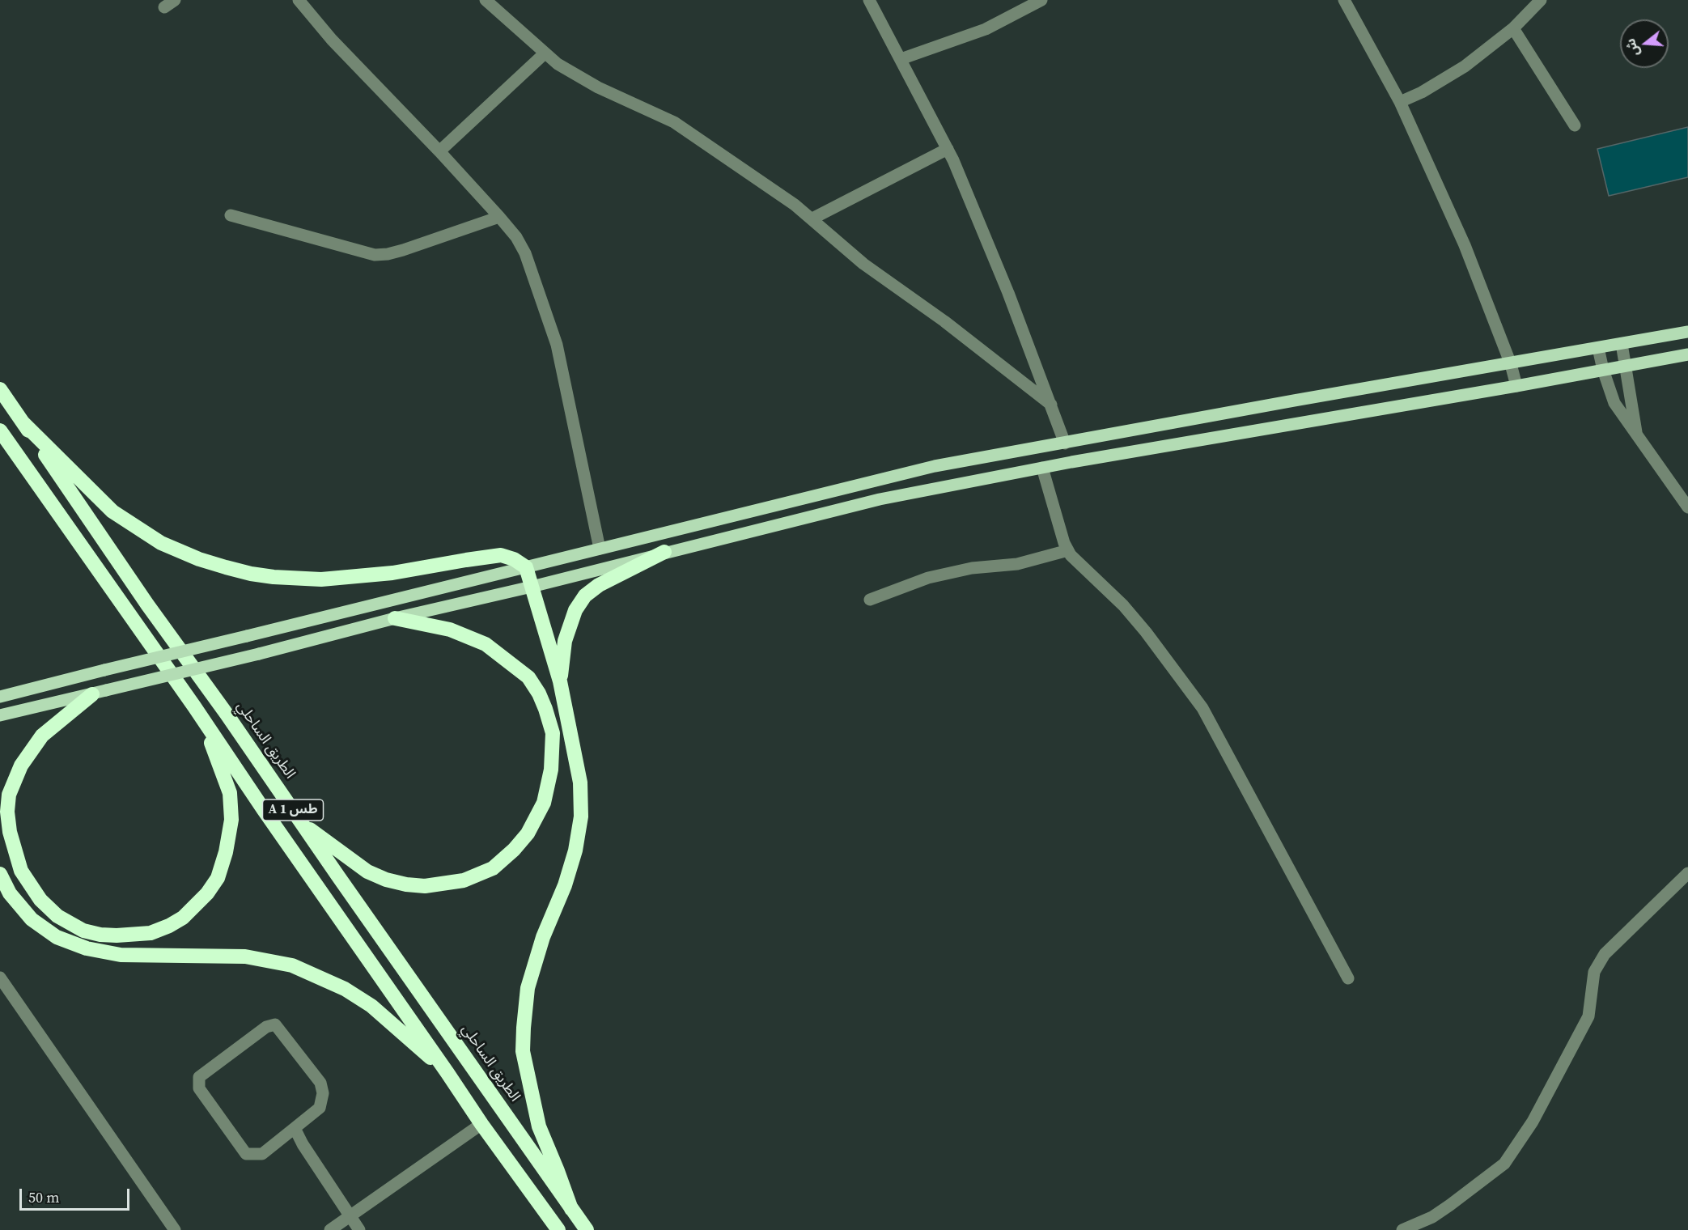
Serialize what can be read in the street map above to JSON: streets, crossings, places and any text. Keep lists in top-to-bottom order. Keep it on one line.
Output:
{"streets":{"highway":["الطريق الساحلي","A 1 طس"]},"scale_bar":"50 m","north":"left"}
